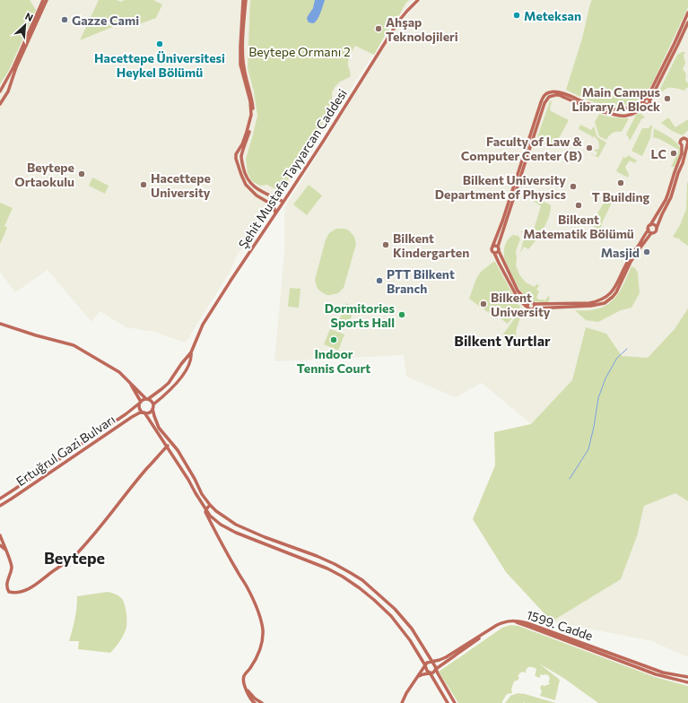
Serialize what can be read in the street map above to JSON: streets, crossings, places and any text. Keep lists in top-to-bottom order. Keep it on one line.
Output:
{"streets":{"street":["Şehit Mustafa Tayyarcan Caddesi","Ertuğrul Gazi Bulvarı","1599. Cadde"]},"crossings":[["Şehit Mustafa Tayyarcan Caddesi","Ertuğrul Gazi Bulvarı"]],"districts":["Bilkent Yurtlar","Beytepe"],"parks":["Beytepe Ormanı 2"],"places":["Meteksan","Gazze Cami","Ahşap Teknolojileri","Hacettepe Üniversitesi Heykel Bölümü","Main Campus Library A Block","Faculty of Law & Computer Center (B)","LC","Beytepe Ortaokulu","T Building","Hacettepe University","Bilkent University Department of Physics","Bilkent Matematik Bölümü","Bilkent Kindergarten","Masjid","PTT Bilkent Branch","Bilkent University","Dormitories Sports Hall","Indoor Tennis Court"],"north":"top right"}
